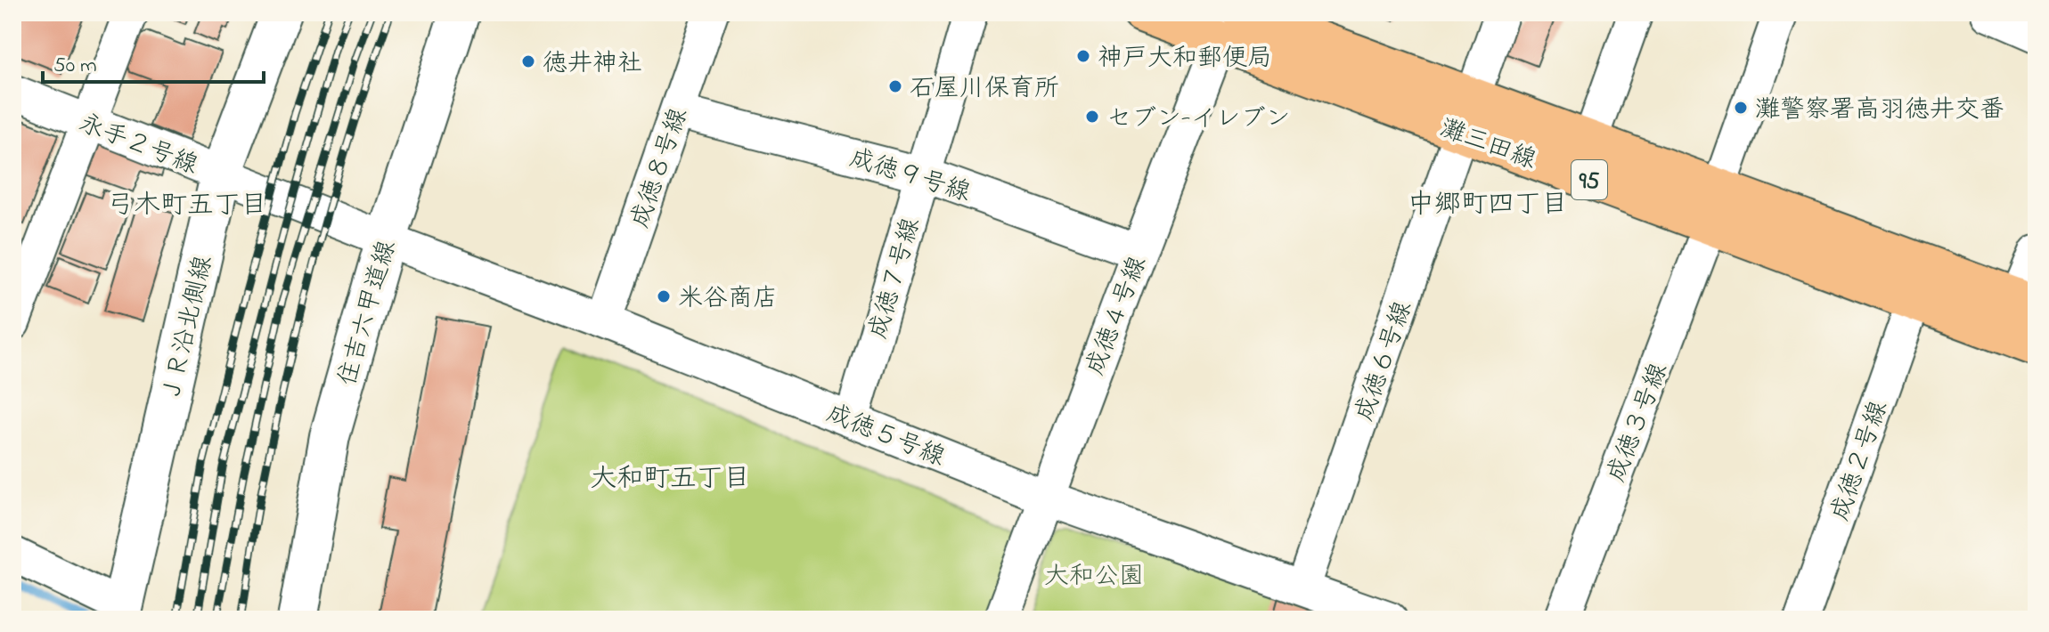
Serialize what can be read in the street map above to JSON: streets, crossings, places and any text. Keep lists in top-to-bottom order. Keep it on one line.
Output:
{"streets":{"main road":["灘三田線","95"],"street":["永手２号線","成徳８号線","成徳９号線","成徳７号線","住吉六甲道線","成徳４号線","ＪＲ沿北側線","成徳６号線","成徳３号線","成徳５号線","成徳２号線"]},"crossings":[["永手２号線","住吉六甲道線"],["永手２号線","ＪＲ沿北側線"],["永手２号線","成徳５号線"],["灘三田線","成徳４号線"],["灘三田線","成徳６号線"],["灘三田線","成徳３号線"],["灘三田線","成徳２号線"],["成徳８号線","成徳９号線"],["成徳８号線","成徳５号線"],["成徳９号線","成徳７号線"],["成徳９号線","成徳４号線"],["成徳７号線","成徳５号線"],["住吉六甲道線","成徳５号線"],["成徳４号線","成徳５号線"],["成徳６号線","成徳５号線"]],"districts":["中郷町四丁目","弓木町五丁目","大和町五丁目"],"parks":["大和公園"],"places":["神戸大和郵便局","徳井神社","石屋川保育所","灘警察署高羽徳井交番","セブン-イレブン","米谷商店"],"scale_bar":"50 m"}
